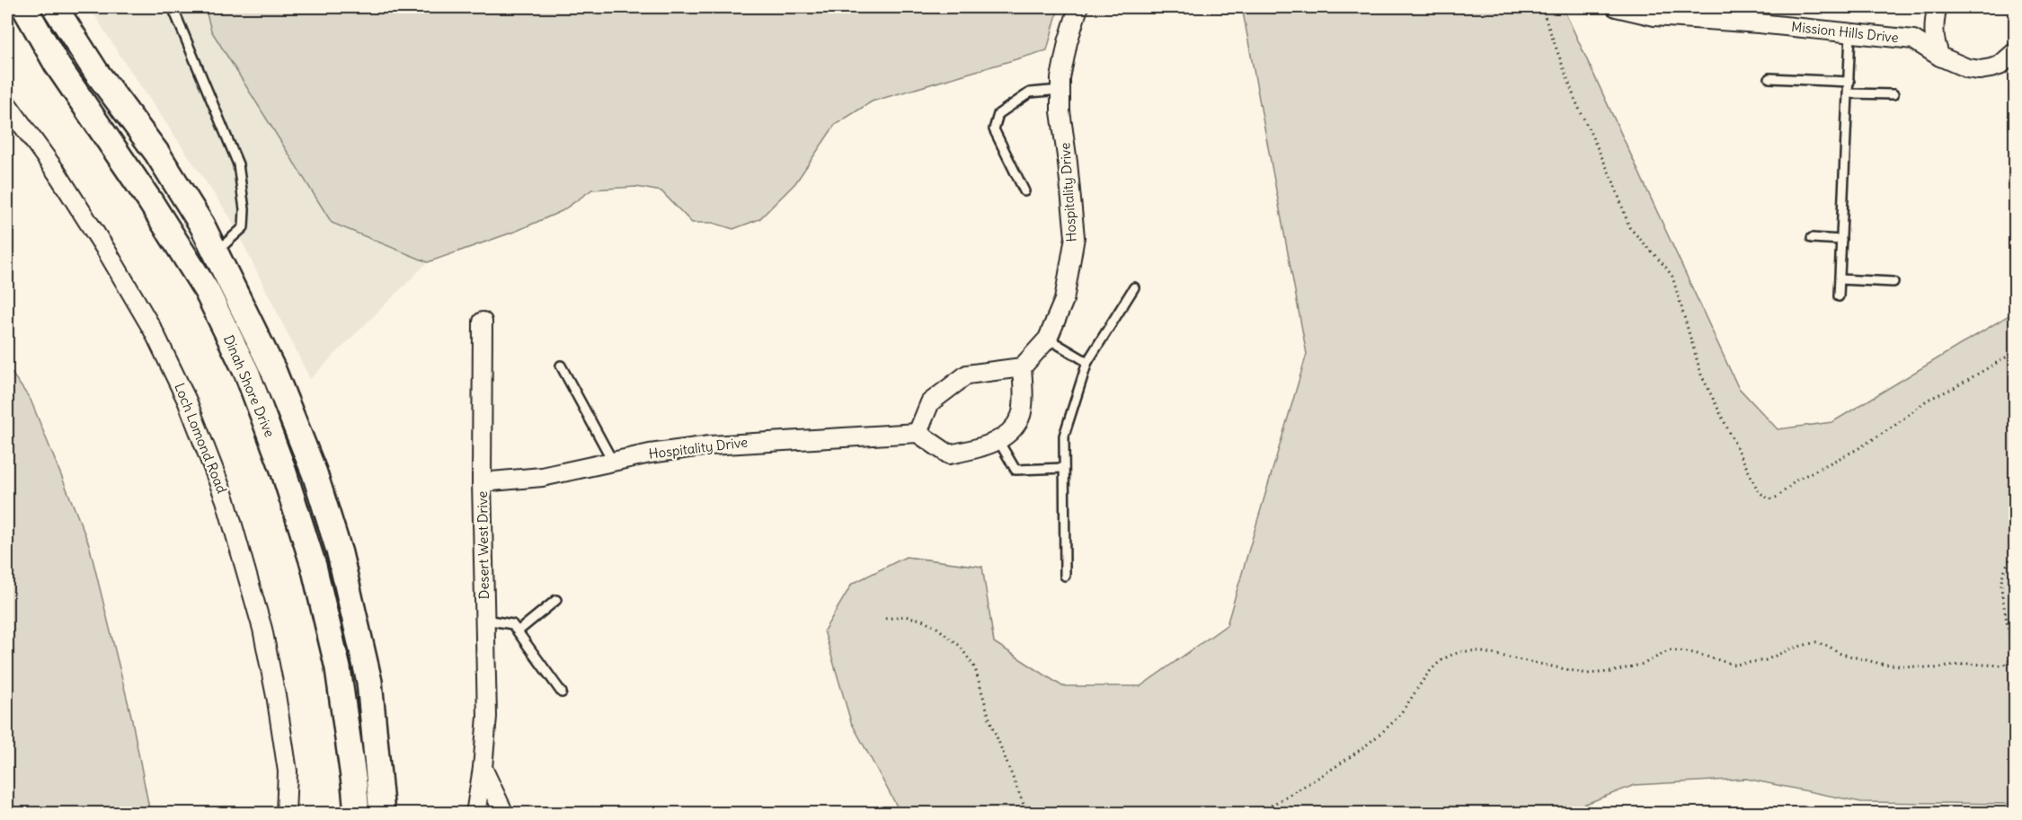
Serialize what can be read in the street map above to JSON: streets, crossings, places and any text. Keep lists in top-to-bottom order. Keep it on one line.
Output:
{"streets":{"main road":["Dinah Shore Drive"],"street":["Mission Hills Drive","Hospitality Drive","Loch Lomond Road","Desert West Drive"]},"crossings":[["Hospitality Drive","Desert West Drive"]]}
